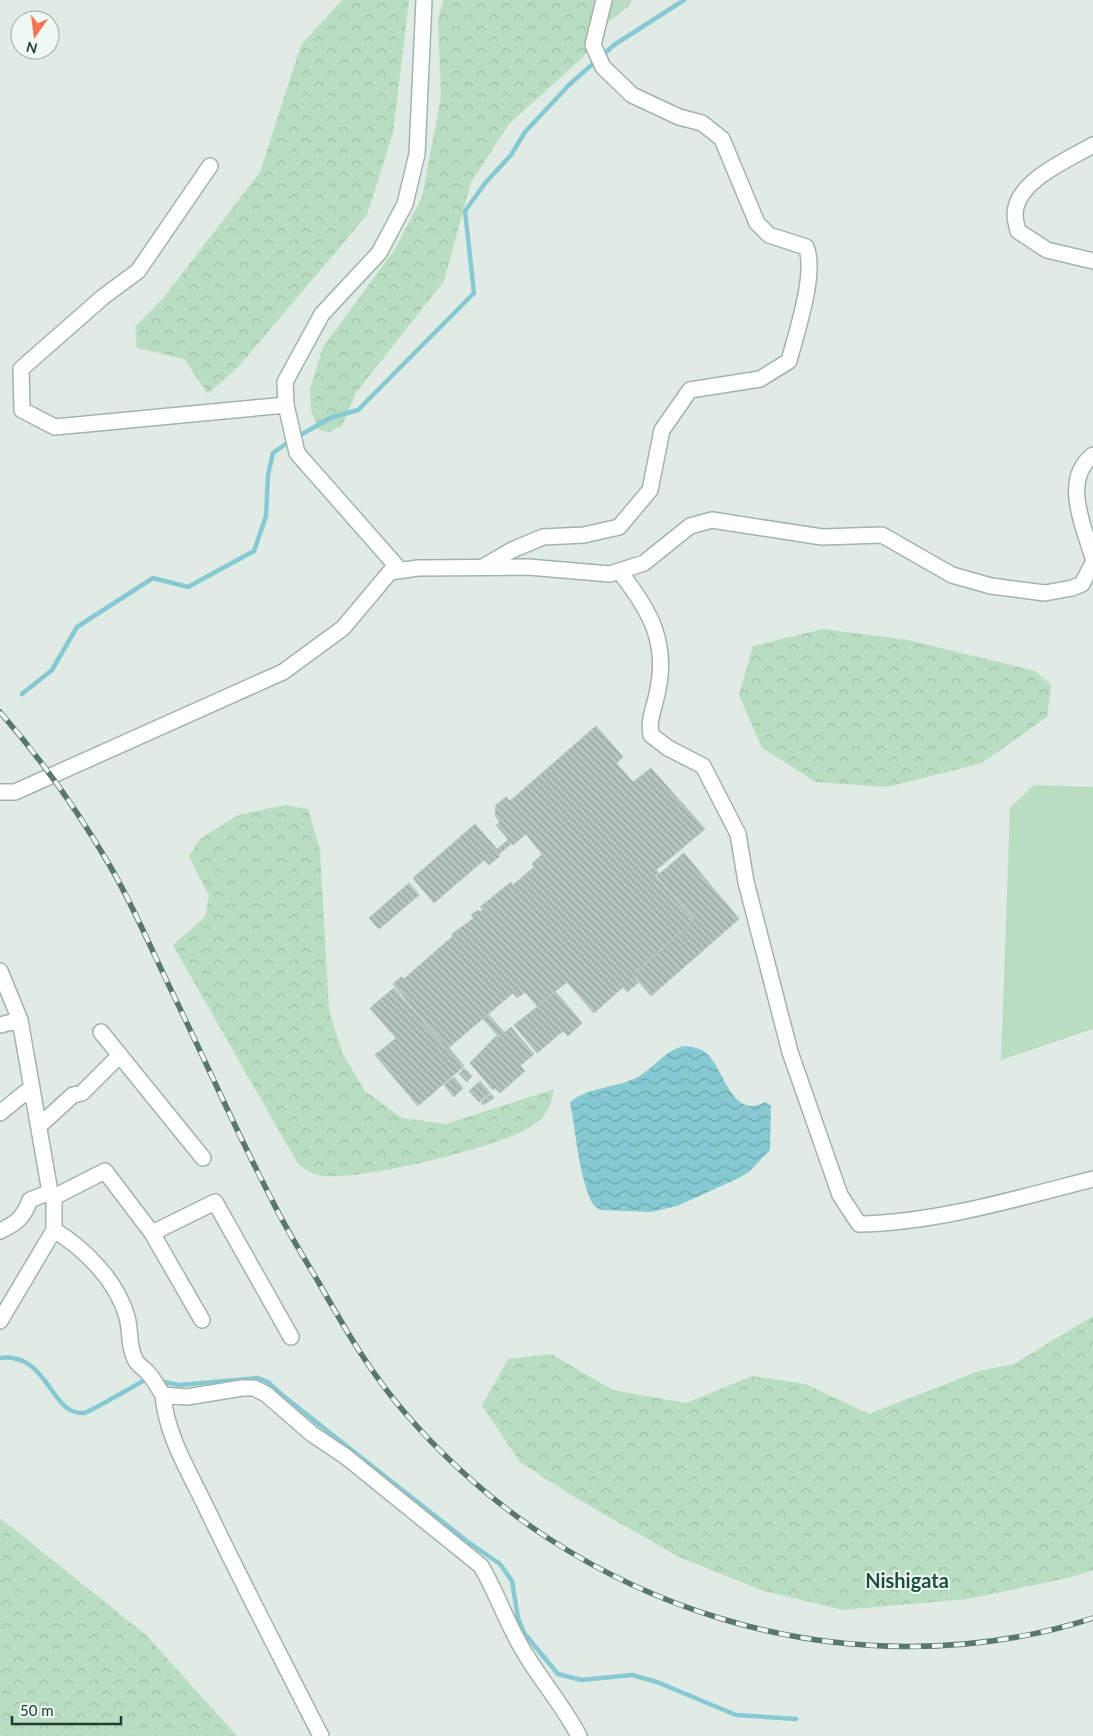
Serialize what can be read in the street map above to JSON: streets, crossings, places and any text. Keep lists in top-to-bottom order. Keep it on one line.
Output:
{"districts":["Nishigata"],"scale_bar":"50 m","north":"bottom"}
